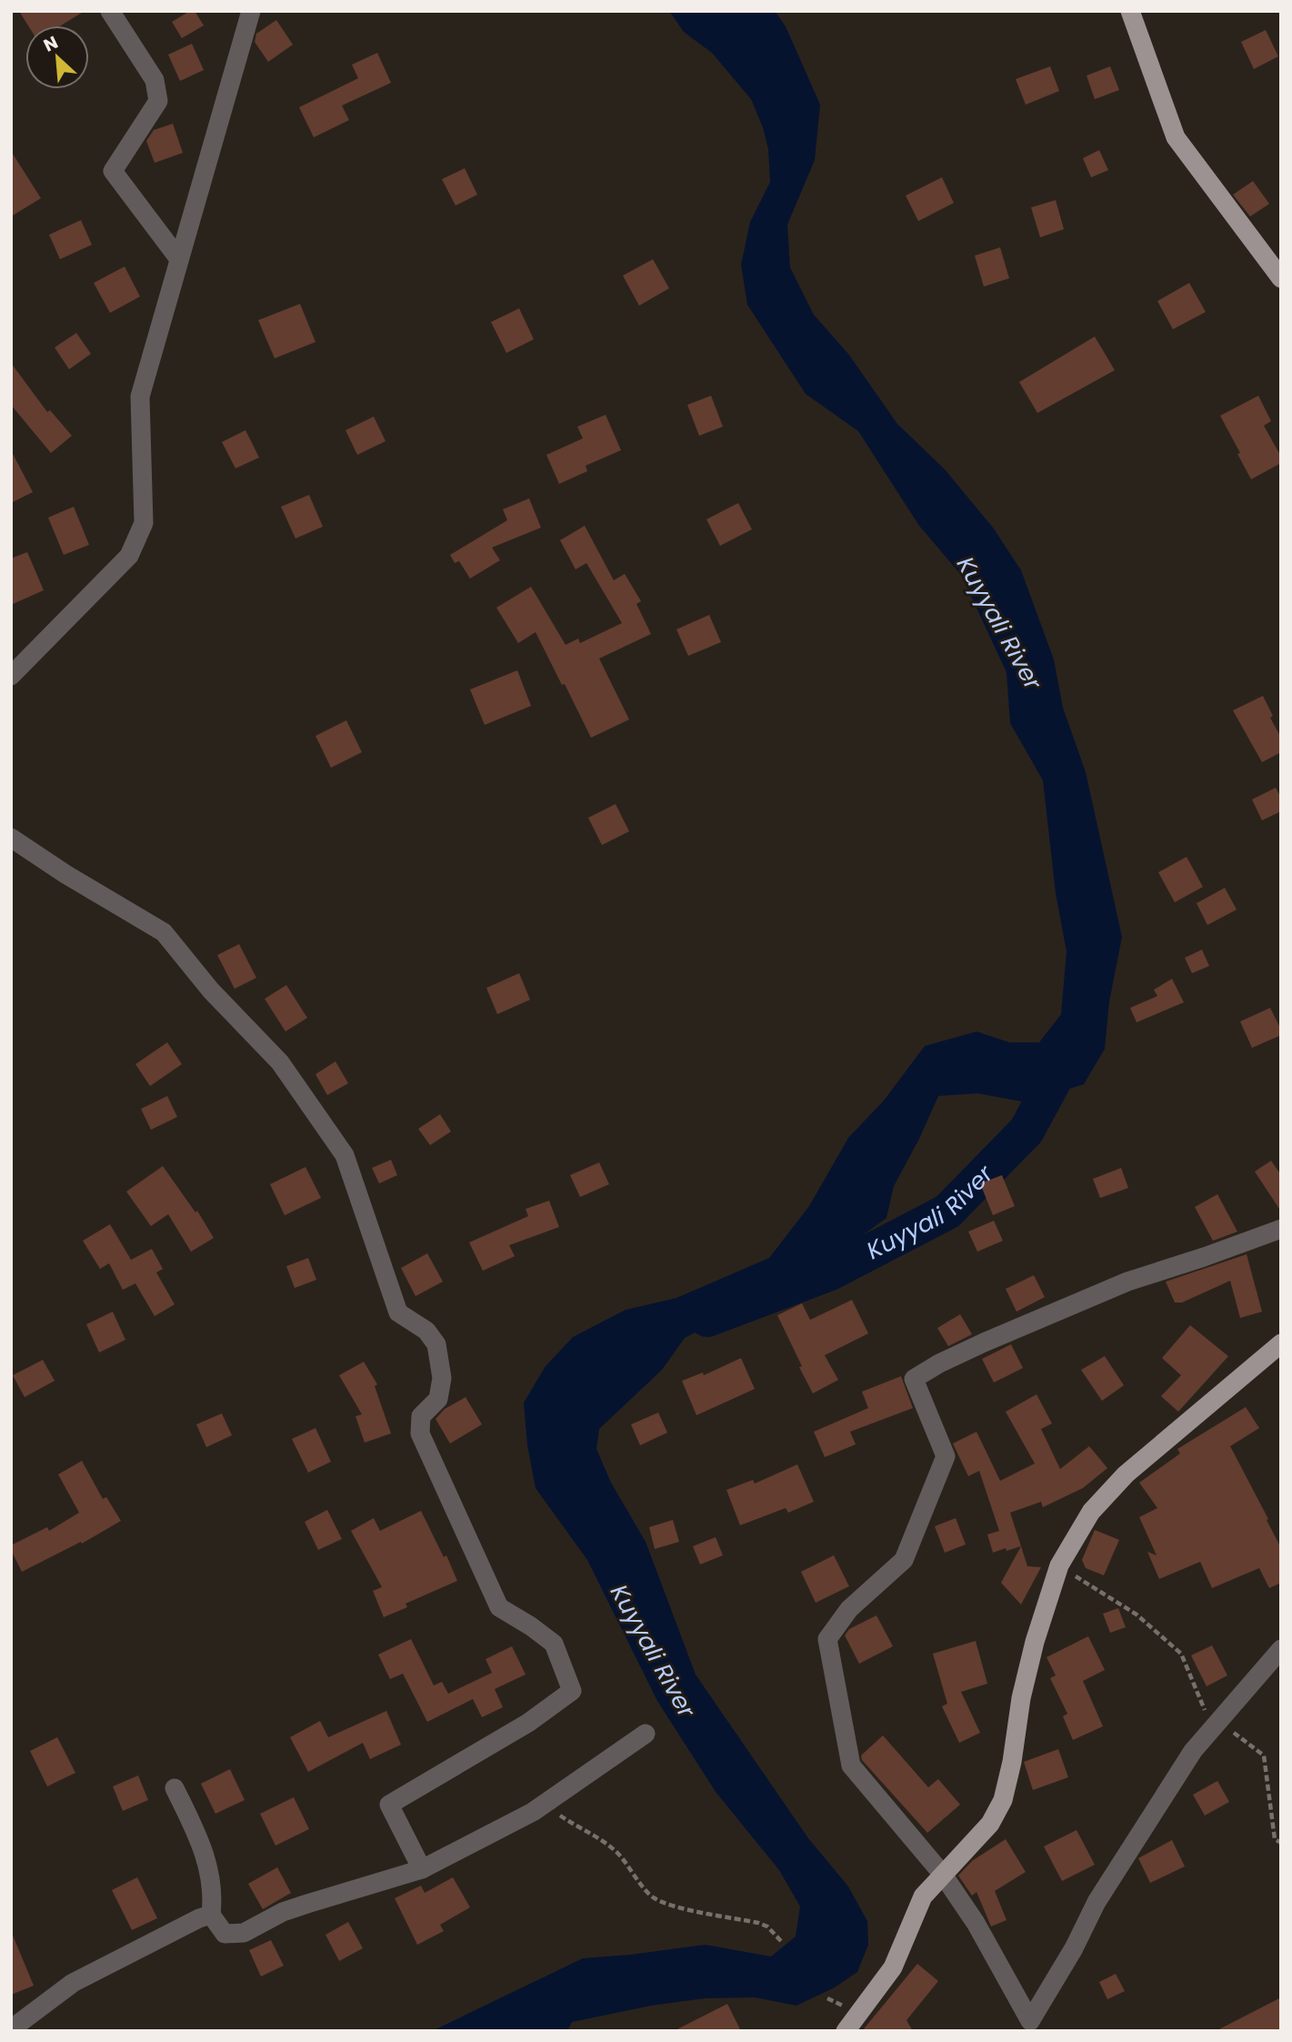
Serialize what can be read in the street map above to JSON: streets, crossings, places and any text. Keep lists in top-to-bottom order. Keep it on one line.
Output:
{"water":["Kuyyali River"],"north":"top left"}
